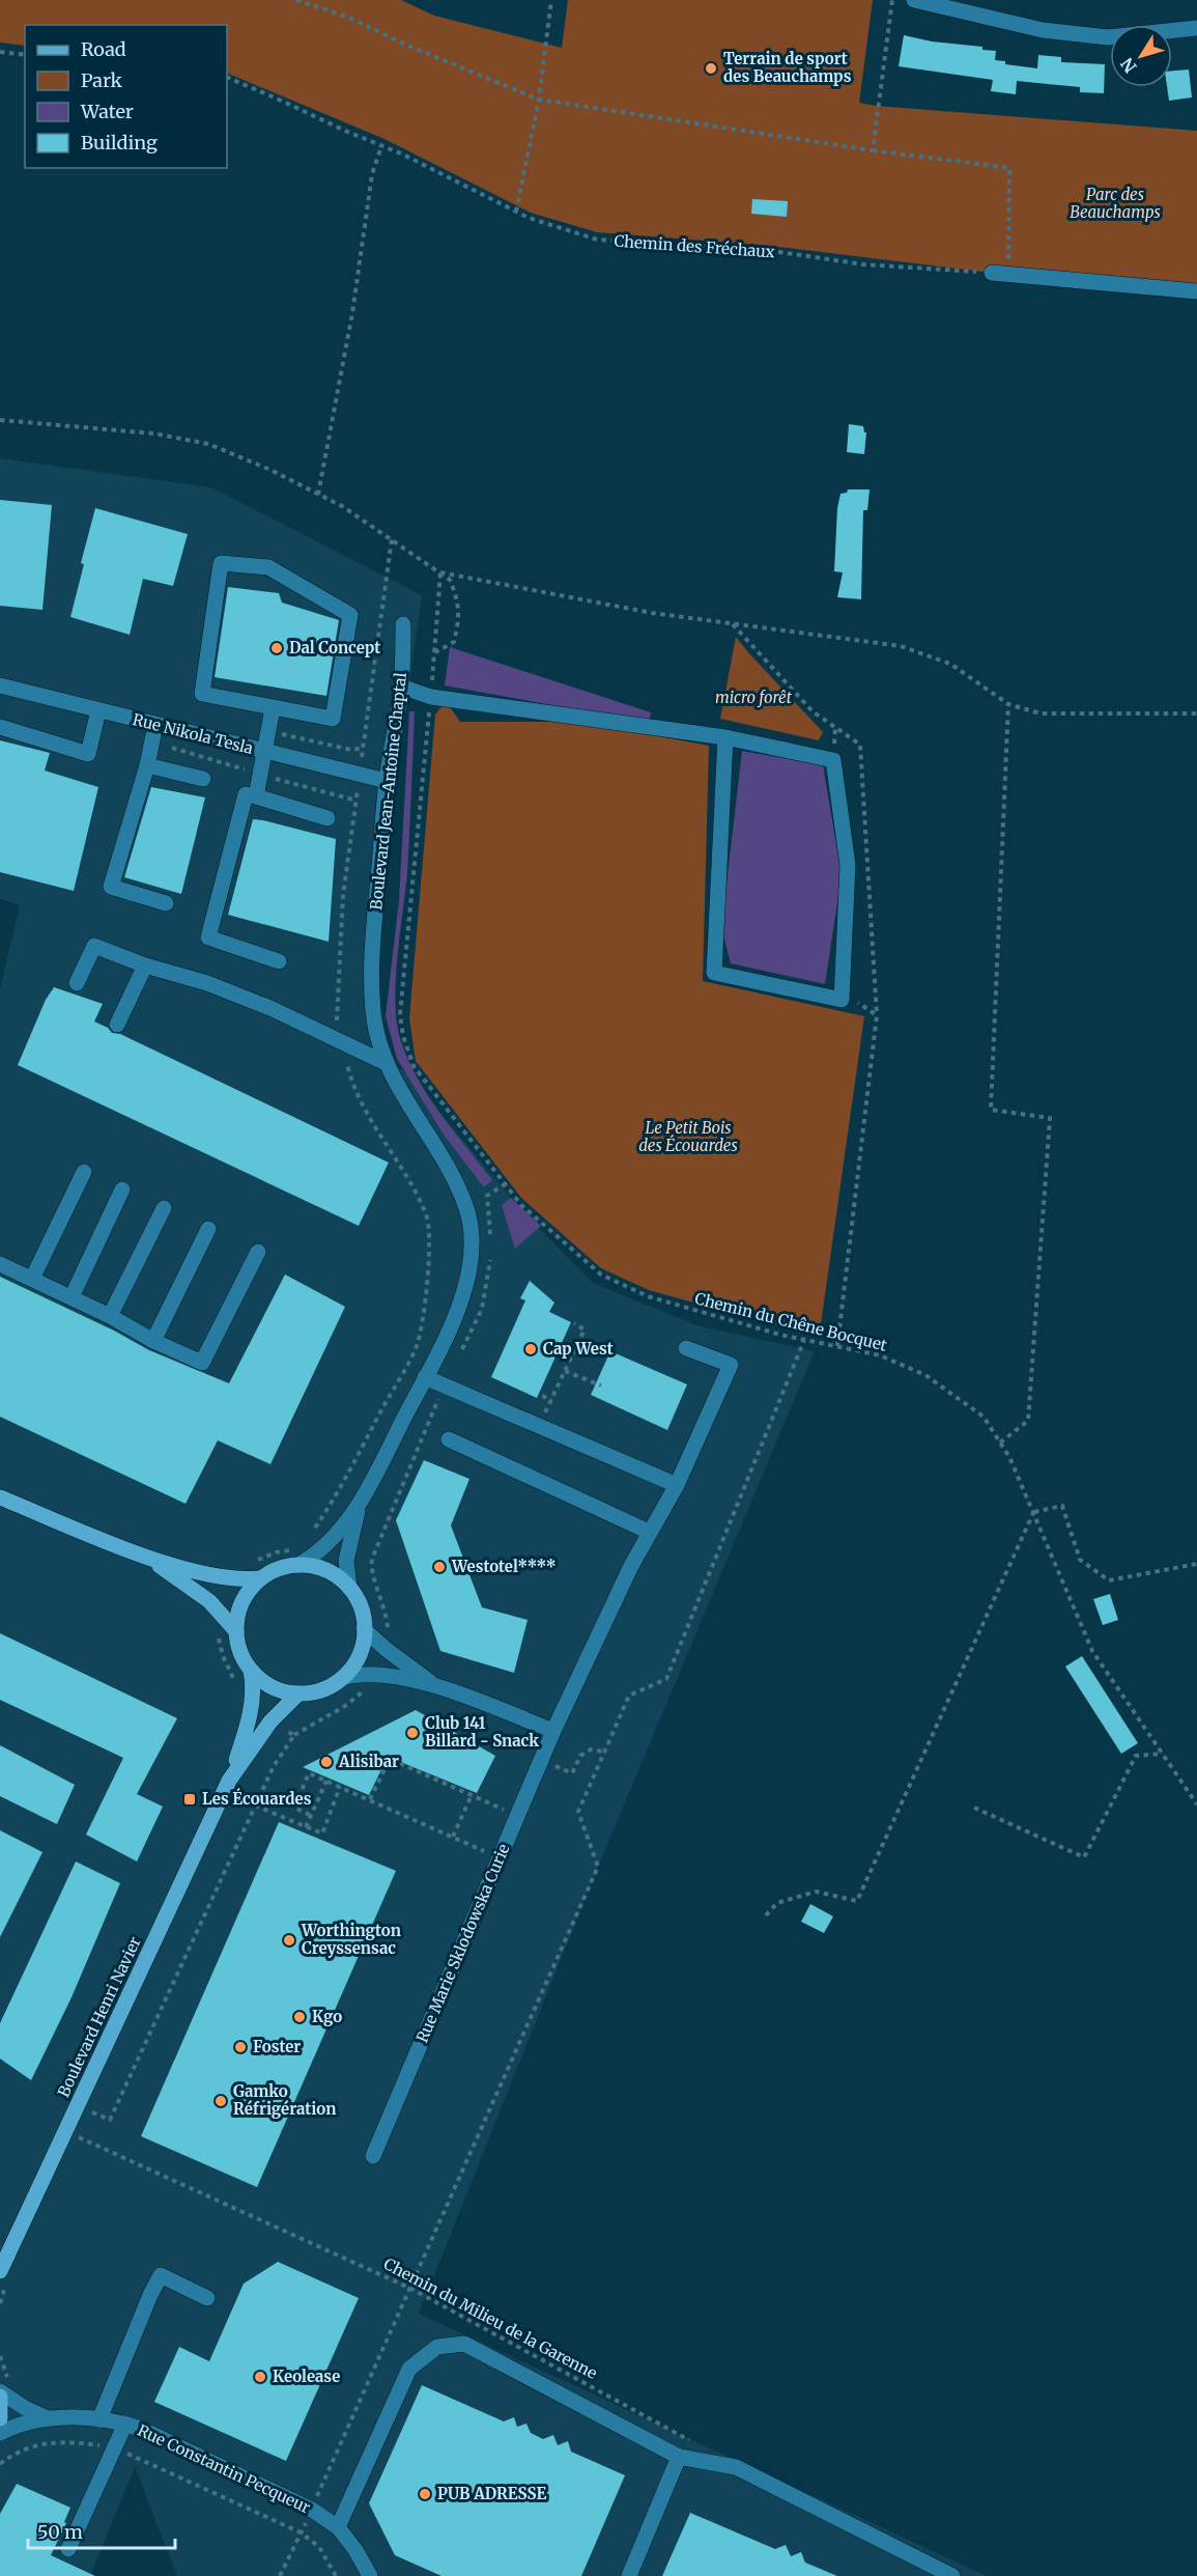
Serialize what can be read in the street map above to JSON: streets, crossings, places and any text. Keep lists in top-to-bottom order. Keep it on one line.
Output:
{"streets":{"main road":["Boulevard Henri Navier"],"street":["Rue Nikola Tesla","Boulevard Jean-Antoine Chaptal","Rue Marie Sklodowska Curie","Rue Constantin Pecqueur"],"path":["Chemin des Fréchaux","Chemin du Chêne Bocquet","Chemin du Milieu de la Garenne"]},"crossings":[["Rue Nikola Tesla","Boulevard Jean-Antoine Chaptal"],["Boulevard Jean-Antoine Chaptal","Boulevard Henri Navier"],["Boulevard Henri Navier","Chemin du Milieu de la Garenne"]],"parks":["Parc des Beauchamps","micro forêt","Le Petit Bois des Écouardes"],"places":{"other":["Terrain de sport des Beauchamps","Dal Concept","Cap West","Westotel****","Club 141 Billard - Snack","Alisibar","Worthington Creyssensac","Kgo","Foster","Gamko Réfrigération","Keolease","PUB ADRESSE"],"transit":["Les Écouardes"]},"legend":["Road","Park","Water","Building"],"scale_bar":"50 m","north":"bottom left"}
